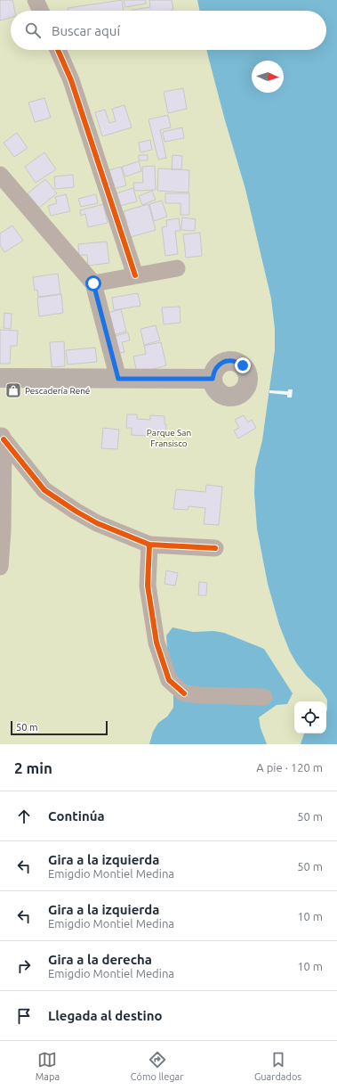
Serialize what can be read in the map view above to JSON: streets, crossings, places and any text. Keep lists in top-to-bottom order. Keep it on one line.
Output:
{"parks":["Parque San Fransisco"],"places":{"shop":["Pescadería René"]},"scale_bar":"50 m","north":"right","page":{"search":"Buscar aquí","scale":"50 m","heading":["2 min","A pie · 120 m"],"list":[["Continúa","50 m"],["Gira a la izquierda","Emigdio Montiel Medina","50 m"],["Gira a la izquierda","Emigdio Montiel Medina","10 m"],["Gira a la derecha","Emigdio Montiel Medina","10 m"],"Llegada al destino"],"nav":["Mapa","Cómo llegar","Guardados"]}}
